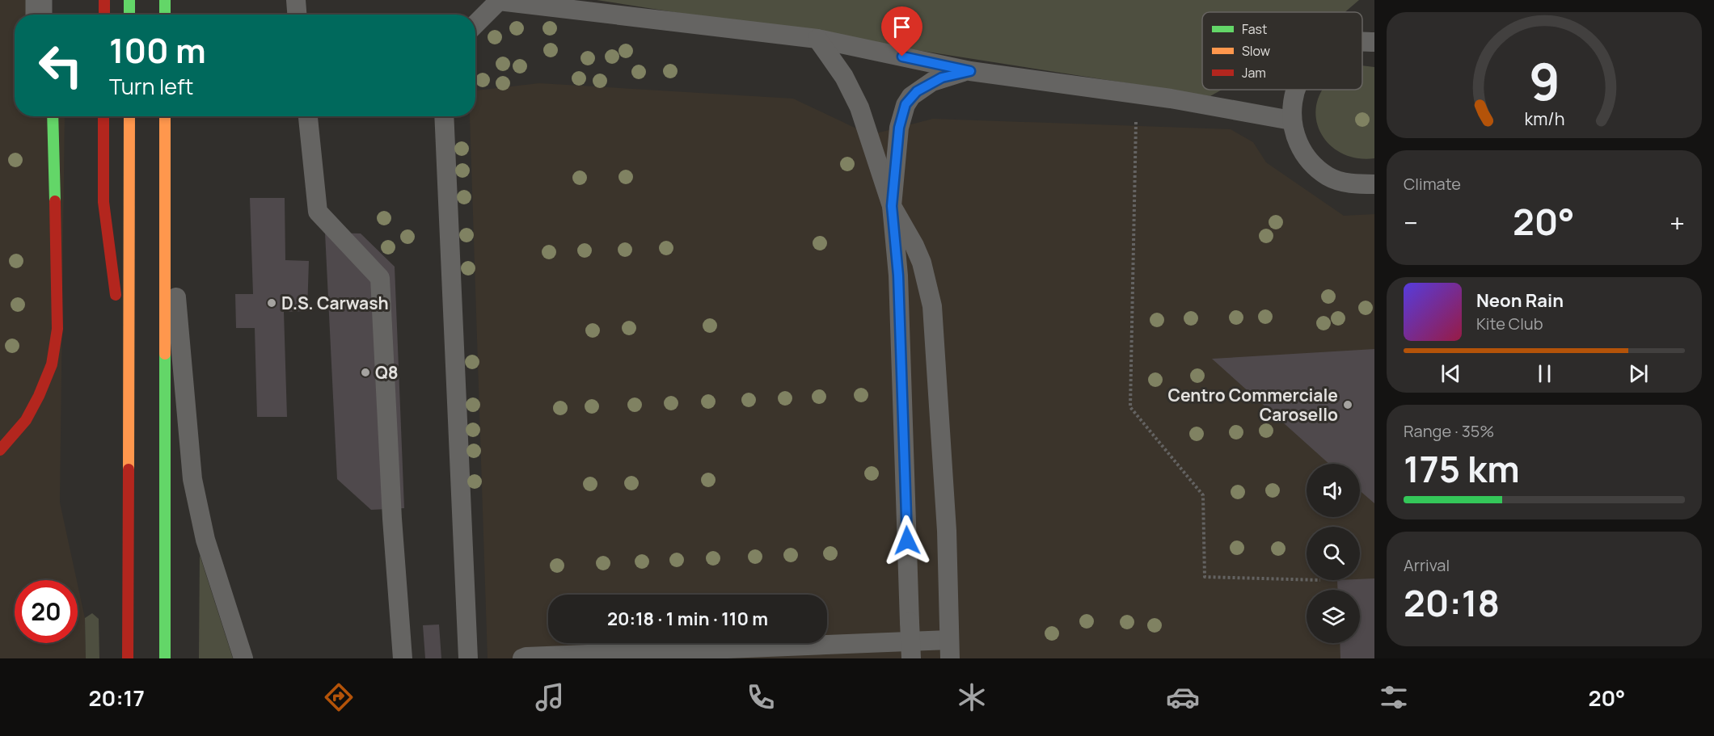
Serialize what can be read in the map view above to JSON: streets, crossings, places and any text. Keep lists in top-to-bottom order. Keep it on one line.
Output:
{"places":["D.S. Carwash","Q8","Centro Commerciale Carosello"],"legend":["Fast","Slow","Jam"],"page":{"turn":["100 m","Turn left"],"tile":["Climate",["Range · 35%","175 km"],["Arrival","20:18"]],"heat":["−","20°","+"],"song":["Neon Rain","Kite Club"],"limit":"20","trip":"20:18 · 1 min · 110 m","tabs":["20:17","20°"],"gauge":["9","km/h"]}}
